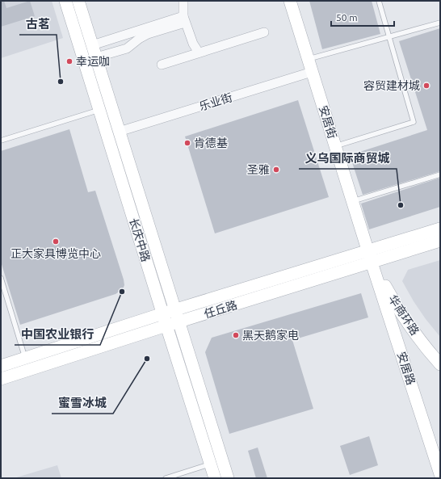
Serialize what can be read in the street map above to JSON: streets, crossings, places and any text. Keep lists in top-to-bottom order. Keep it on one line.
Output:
{"streets":{"street":["乐业街","安居街","长庆中路","任丘路","华商环路","安居路"]},"crossings":[["乐业街","安居街"],["乐业街","长庆中路"],["安居街","任丘路"],["安居街","华商环路"],["安居街","安居路"],["长庆中路","任丘路"],["任丘路","华商环路"],["任丘路","安居路"],["华商环路","安居路"]],"places":["幸运咖","古茗","容贸建材城","肯德基","圣雅","义乌国际商贸城","正大家具博览中心","中国农业银行","黑天鹅家电","蜜雪冰城"],"scale_bar":"50 m"}
